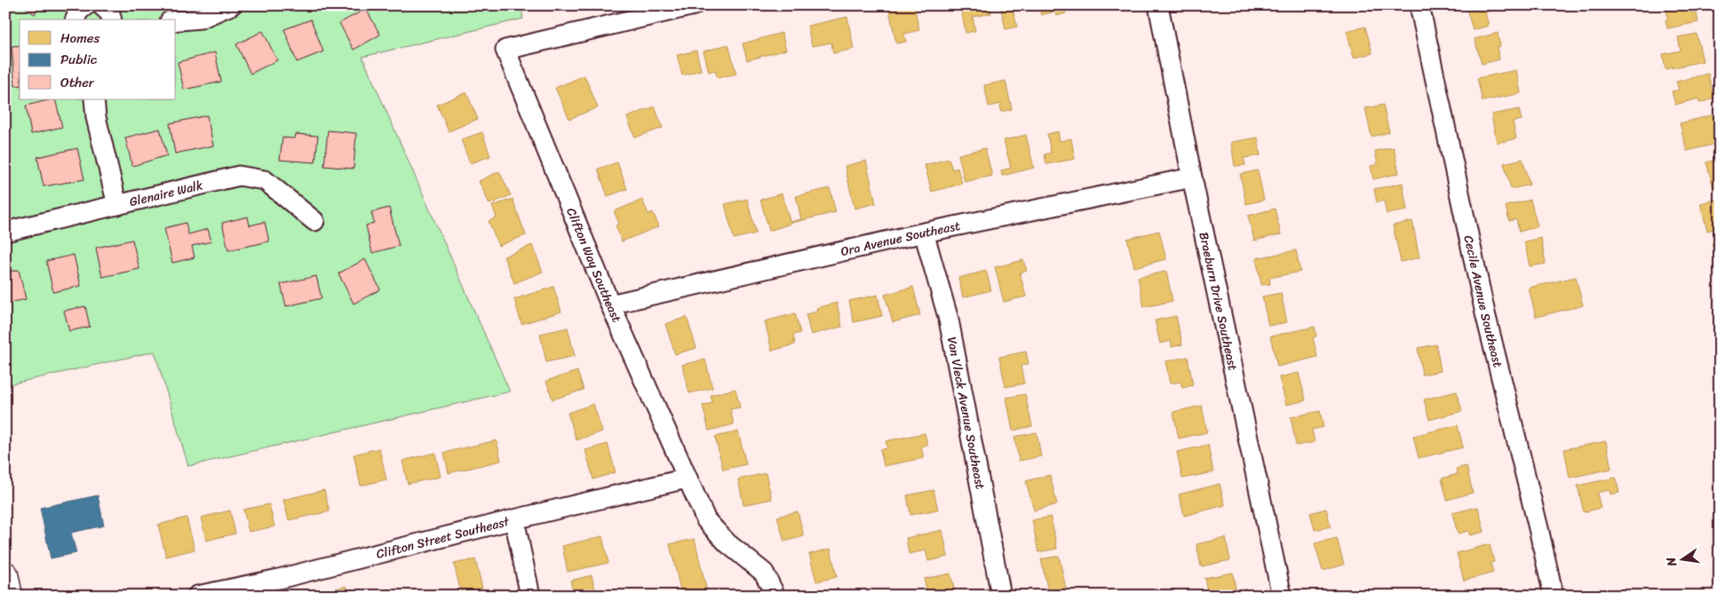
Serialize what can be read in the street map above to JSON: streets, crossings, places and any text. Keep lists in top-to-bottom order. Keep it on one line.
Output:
{"streets":{"street":["Glenaire Walk","Ora Avenue Southeast","Clifton Way Southeast","Braeburn Drive Southeast","Cecile Avenue Southeast","Van Vleck Avenue Southeast","Clifton Street Southeast"]},"crossings":[["Ora Avenue Southeast","Clifton Way Southeast"],["Ora Avenue Southeast","Braeburn Drive Southeast"],["Ora Avenue Southeast","Van Vleck Avenue Southeast"],["Clifton Way Southeast","Clifton Street Southeast"]],"legend":["Homes","Public","Other"],"north":"left"}
